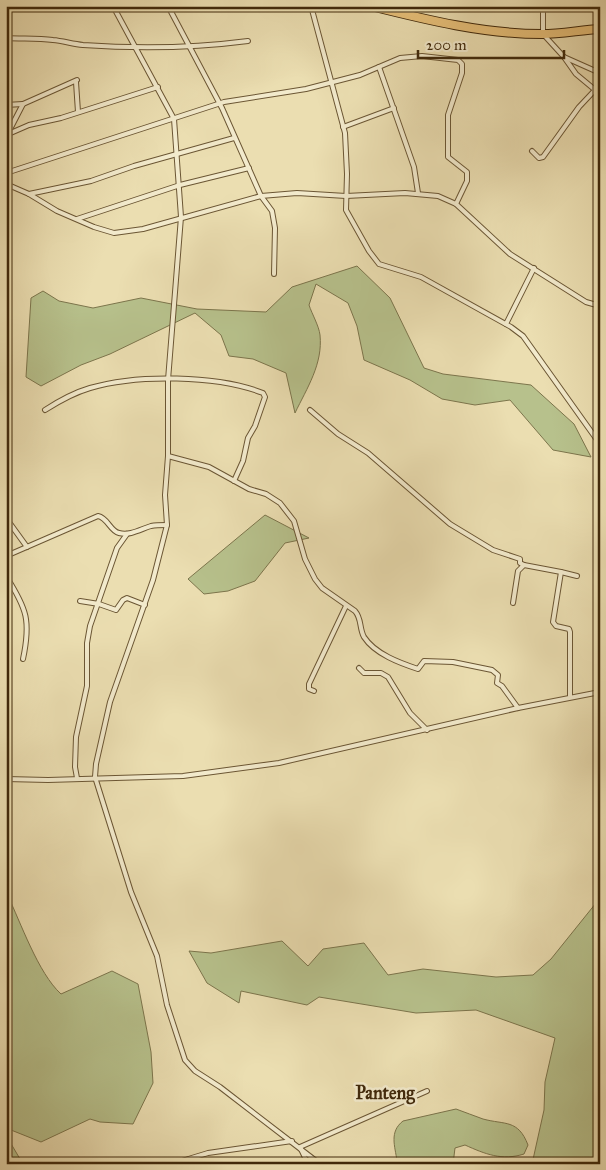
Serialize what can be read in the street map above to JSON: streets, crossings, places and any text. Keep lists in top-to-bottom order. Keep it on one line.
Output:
{"districts":["Panteng"],"scale_bar":"200 m"}
